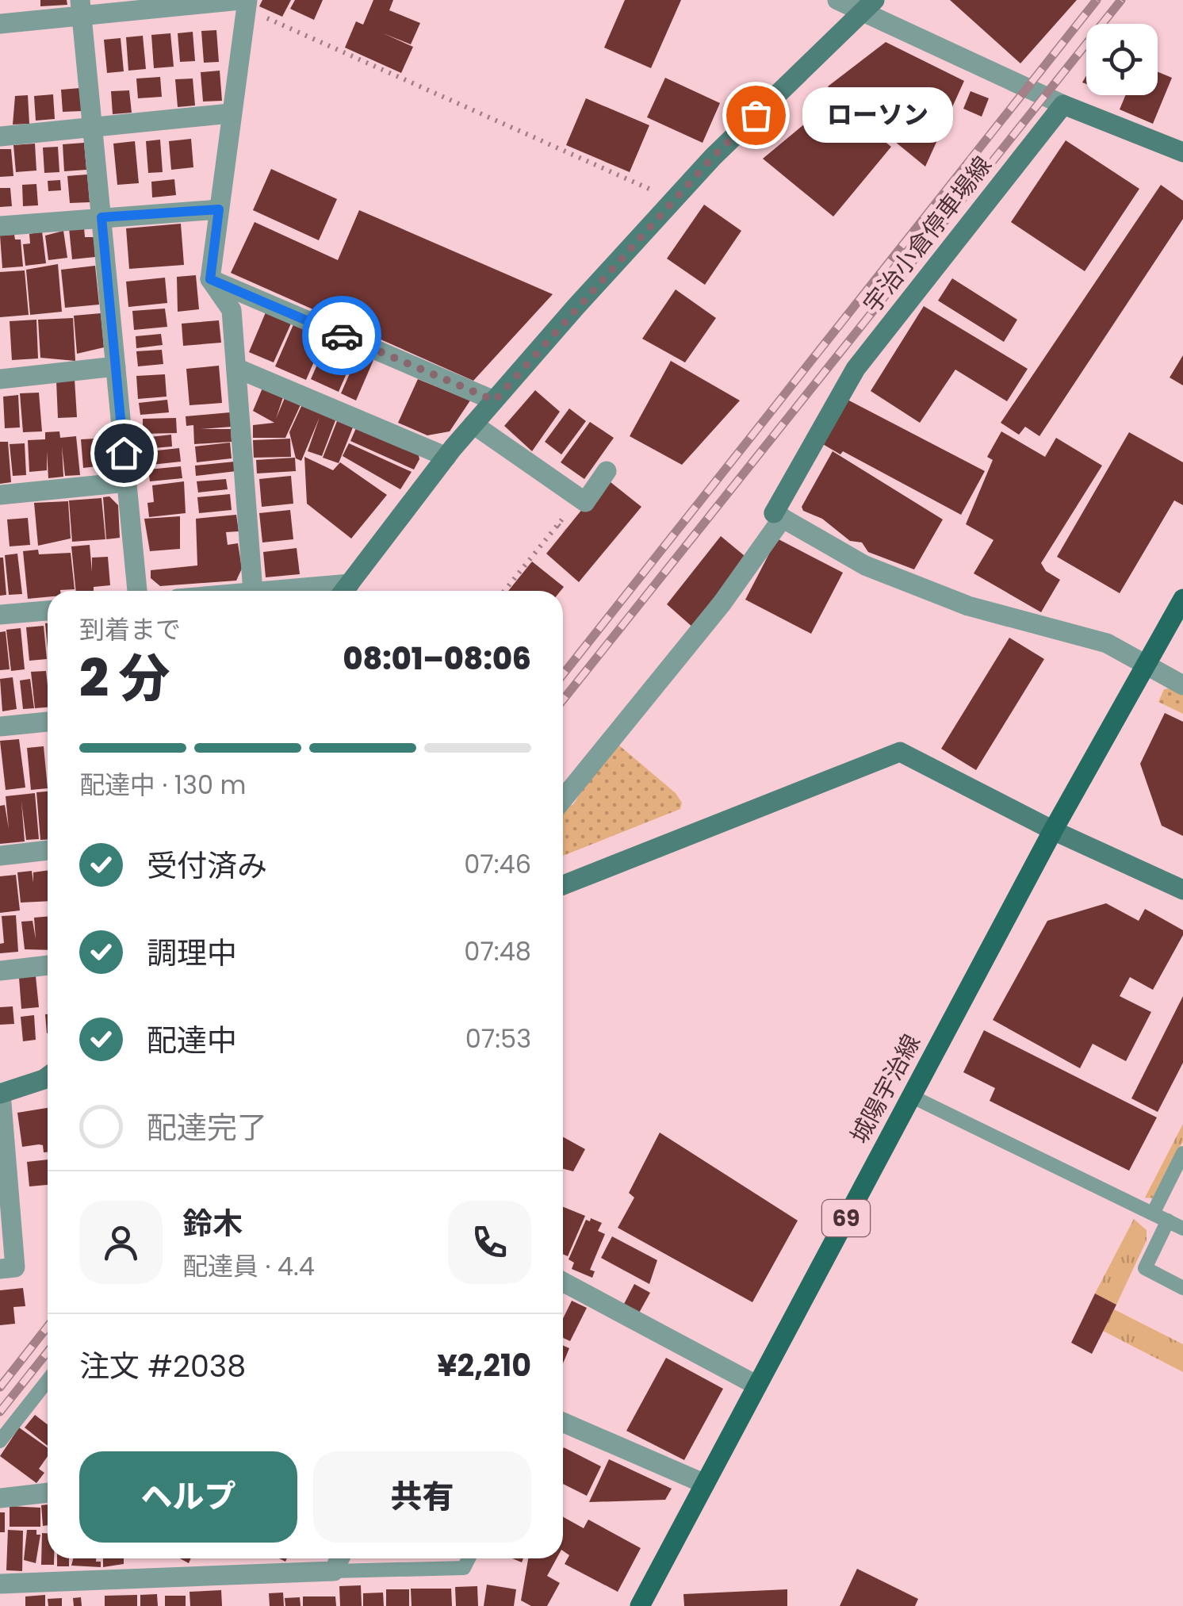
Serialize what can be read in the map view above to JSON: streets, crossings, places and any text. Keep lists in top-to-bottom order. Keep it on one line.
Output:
{"streets":{"main road":["城陽宇治線","69"],"street":["宇治小倉停車場線"]},"places":["ローソン"],"page":{"bubble":"ローソン","heading":["2 分","到着まで","08:01–08:06"],"panel":["鈴木","配達員 · 4.4","注文 #2038","¥2,210"],"bar":"配達中 · 130 m","list":[["受付済み","07:46"],["調理中","07:48"],["配達中","07:53"],"配達完了"],"buttons":["ヘルプ","共有"]}}
